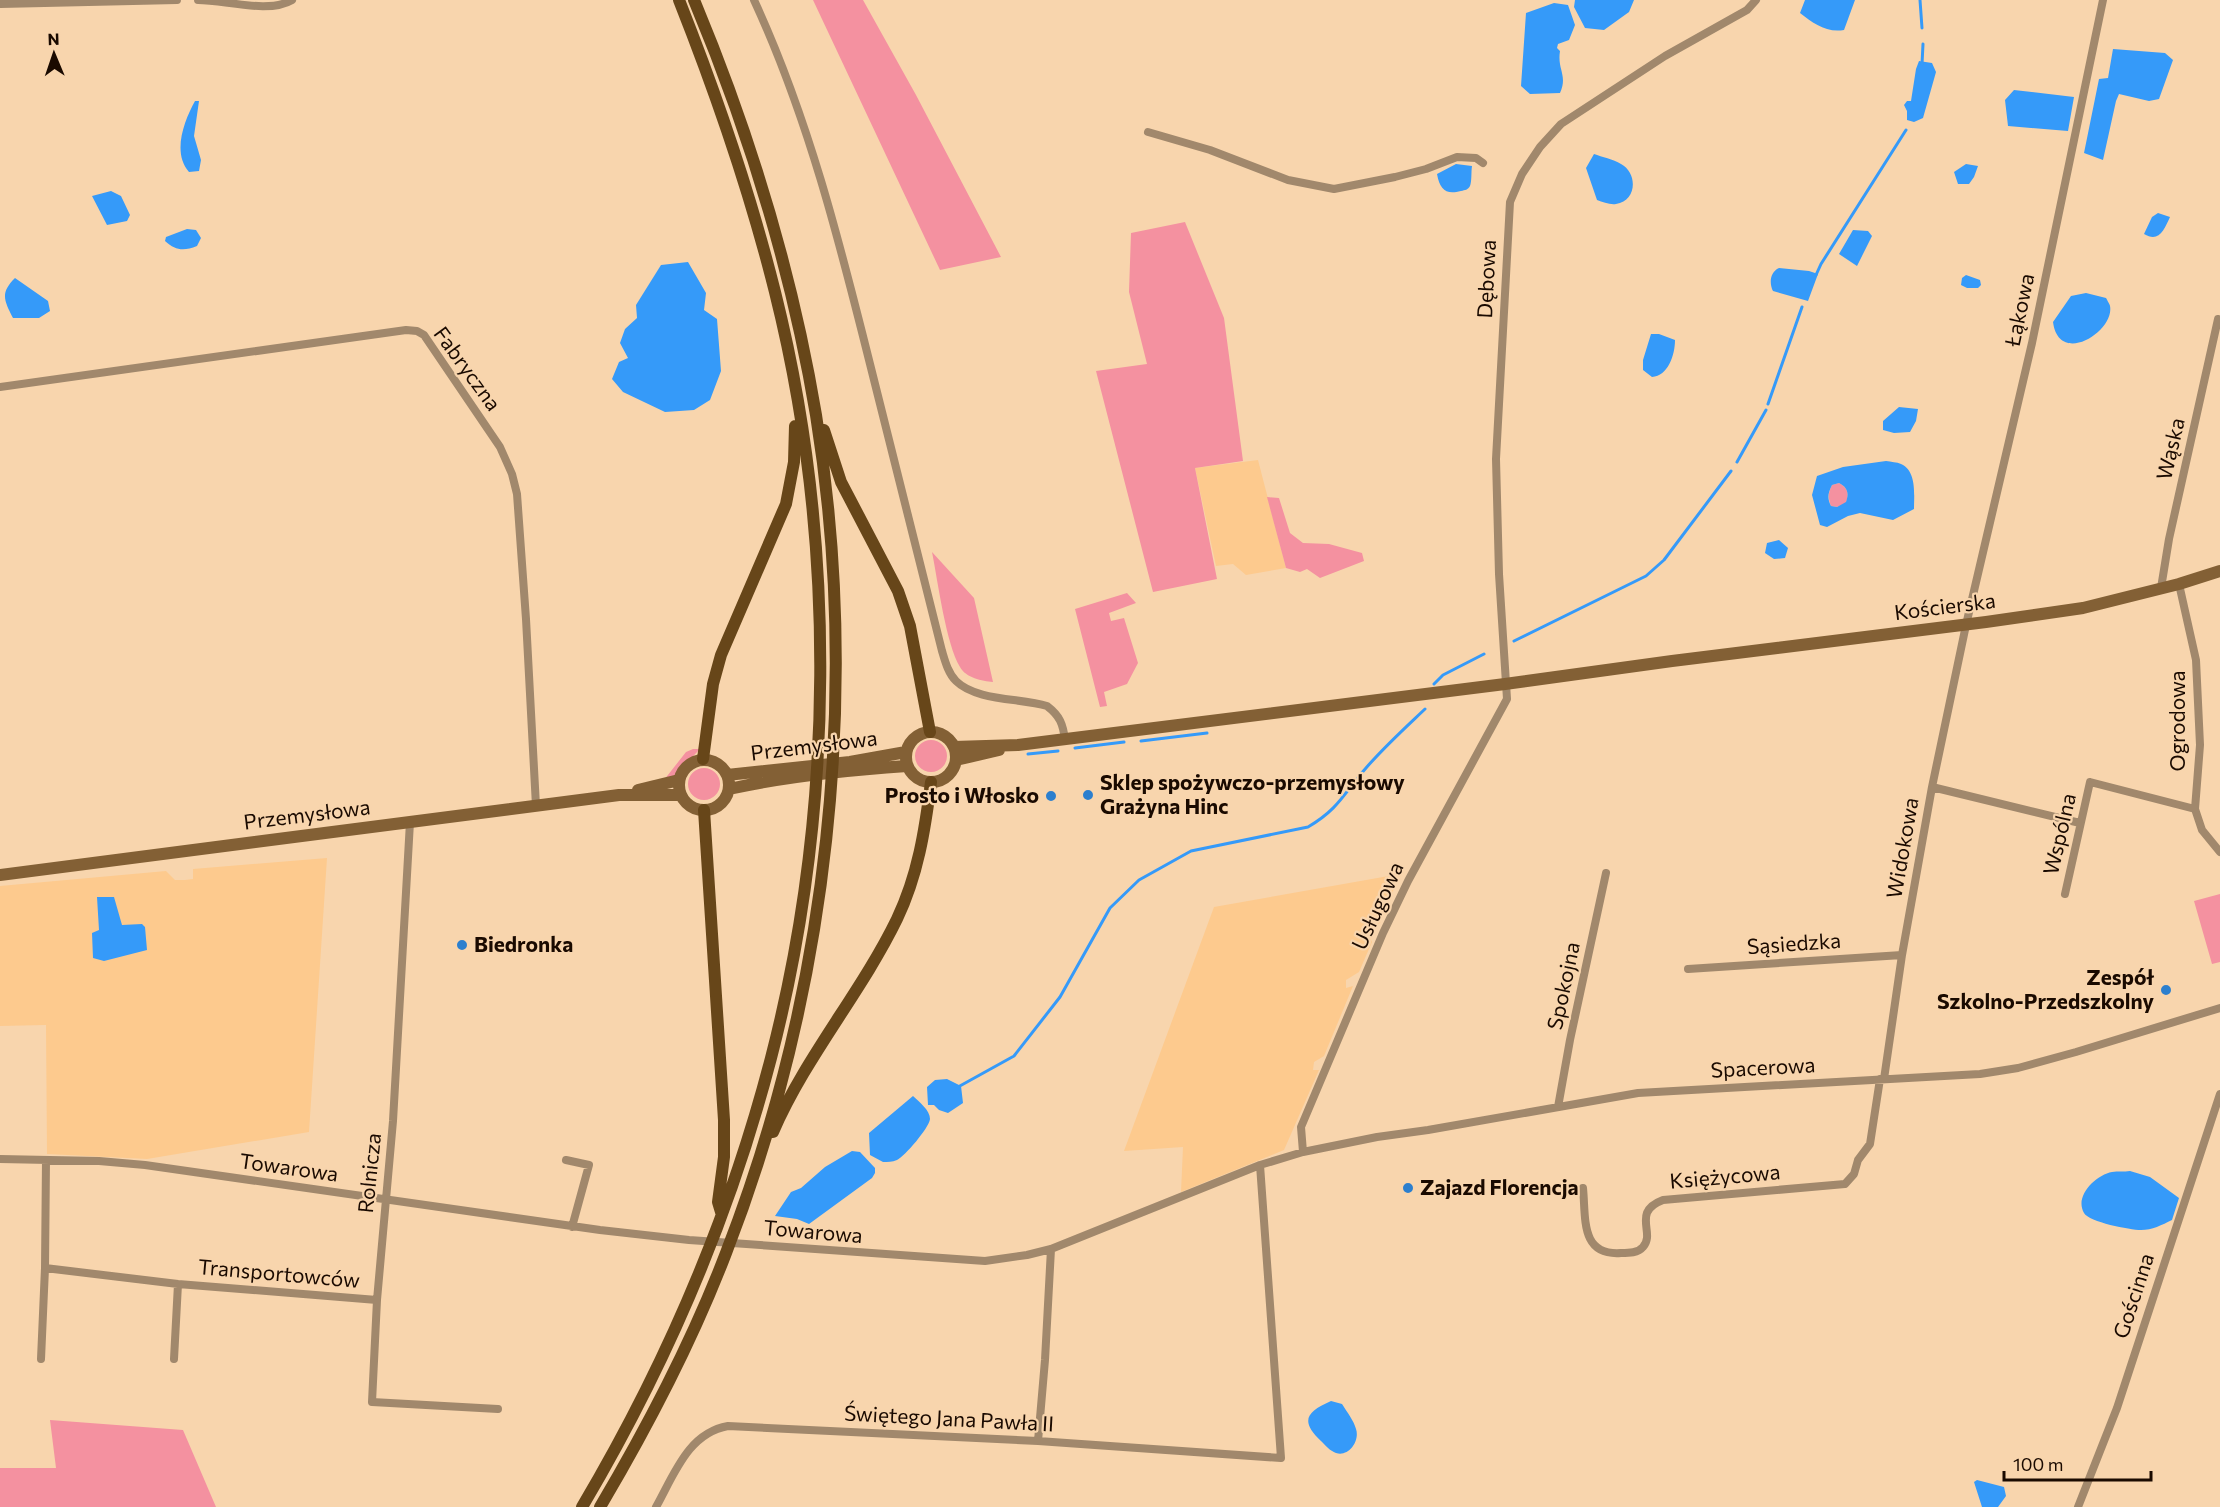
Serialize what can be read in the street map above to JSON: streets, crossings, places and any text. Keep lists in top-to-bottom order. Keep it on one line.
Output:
{"streets":{"main road":["Kościerska","Przemysłowa"],"street":["Dębowa","Łąkowa","Fabryczna","Wąska","Ogrodowa","Wspólna","Widokowa","Usługowa","Sąsiedzka","Spokojna","Spacerowa","Towarowa","Rolnicza","Księżycowa","Transportowców","Gościnna","Świętego Jana Pawła II"]},"crossings":[["Dębowa","Kościerska"],["Dębowa","Usługowa"],["Łąkowa","Kościerska"],["Łąkowa","Widokowa"],["Fabryczna","Przemysłowa"],["Wąska","Kościerska"],["Kościerska","Ogrodowa"],["Kościerska","Widokowa"],["Kościerska","Usługowa"],["Ogrodowa","Wspólna"],["Przemysłowa","Rolnicza"],["Widokowa","Sąsiedzka"],["Widokowa","Spacerowa"],["Widokowa","Księżycowa"],["Usługowa","Spacerowa"],["Usługowa","Towarowa"],["Spokojna","Spacerowa"],["Spacerowa","Towarowa"],["Spacerowa","Księżycowa"],["Towarowa","Rolnicza"],["Towarowa","Świętego Jana Pawła II"],["Rolnicza","Transportowców"]],"places":["Sklep spożywczo-przemysłowy Grażyna Hinc","Prosto i Włosko","Biedronka","Zespół Szkolno-Przedszkolny","Zajazd Florencja"],"scale_bar":"100 m","north":"top"}
